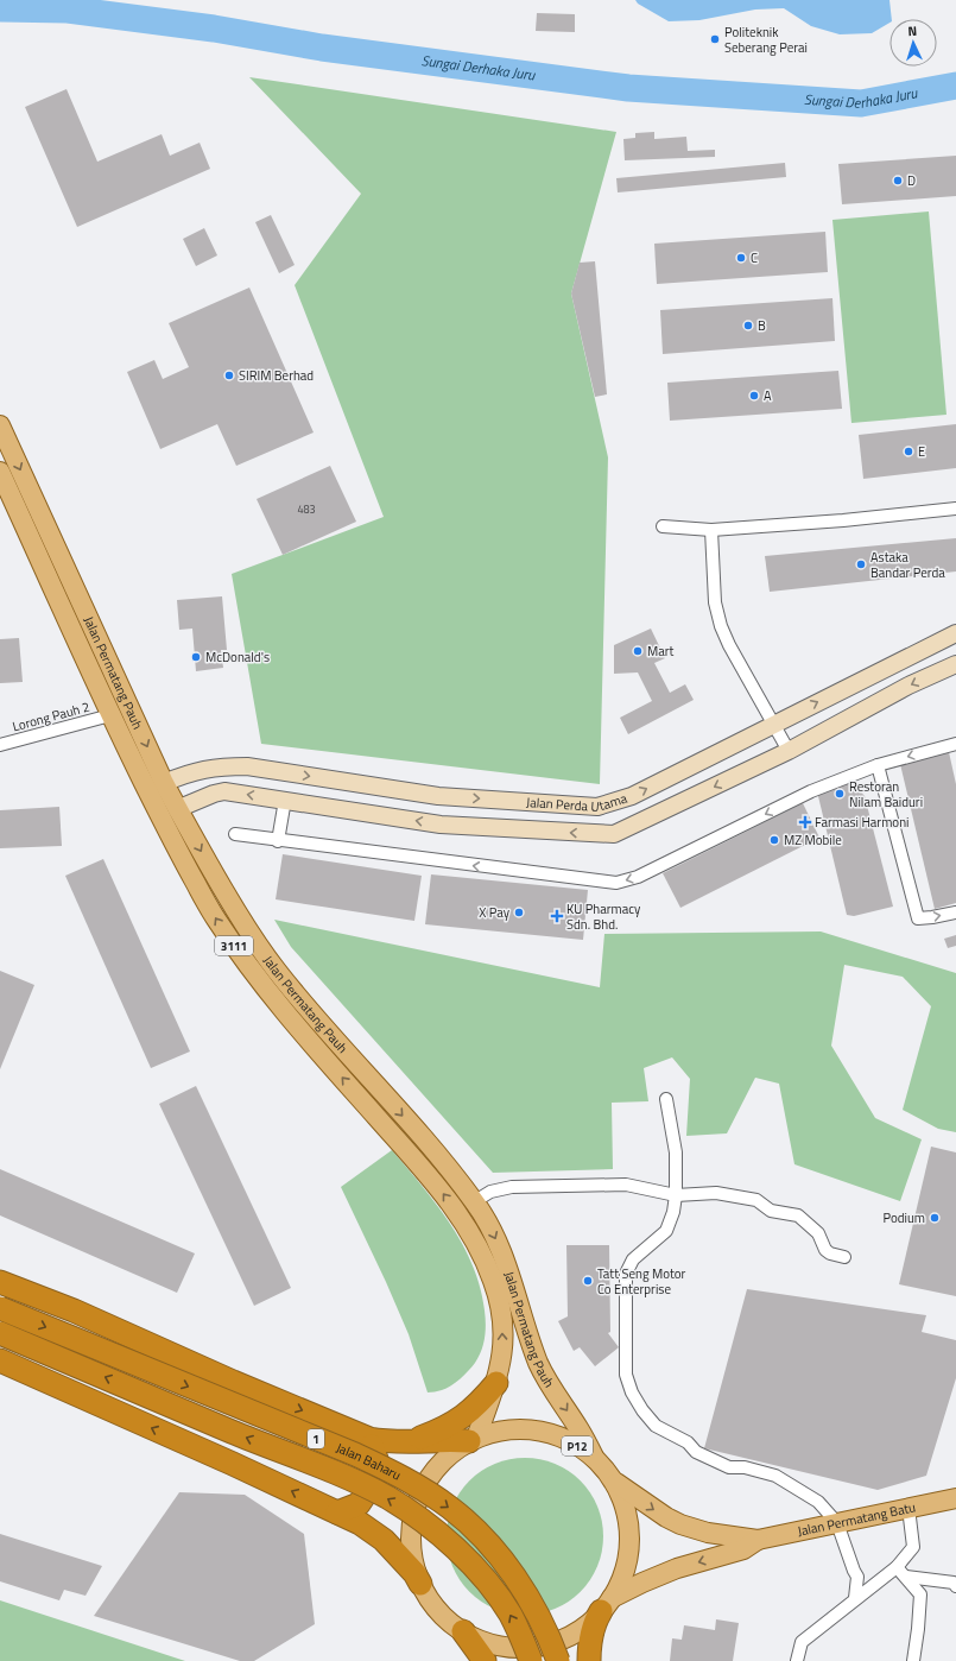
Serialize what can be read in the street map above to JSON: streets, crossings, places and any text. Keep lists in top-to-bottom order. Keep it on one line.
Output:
{"streets":{"highway":["1","Jalan Baharu"],"main road":["Jalan Permatang Pauh","3111","P12","Jalan Permatang Batu"],"street":["Lorong Pauh 2","Jalan Perda Utama"]},"crossings":[["Jalan Permatang Pauh","Lorong Pauh 2"],["Jalan Permatang Pauh","Jalan Perda Utama"],["Jalan Permatang Pauh","P12"],["P12","Jalan Permatang Batu"]],"water":["Sungai Derhaka Juru"],"places":{"other":["Politeknik Seberang Perai","D","C","B","SIRIM Berhad","A","E","Astaka Bandar Perda","Mart","McDonald's","Restoran Nilam Baiduri","MZ Mobile","X Pay","Podium","Tatt Seng Motor Co Enterprise"],"health":["Farmasi Harmoni","KU Pharmacy Sdn. Bhd."]},"house_numbers":["483"],"north":"top"}
